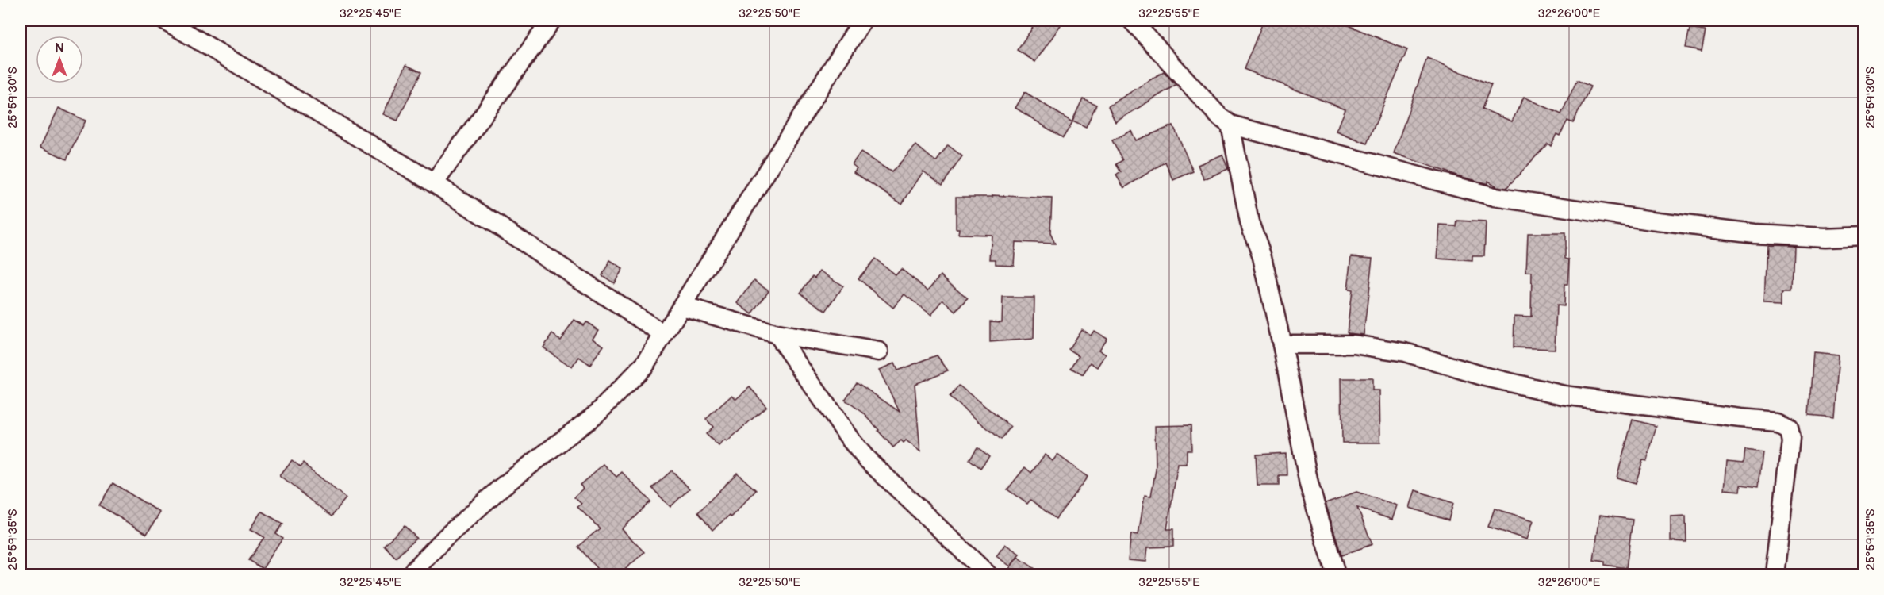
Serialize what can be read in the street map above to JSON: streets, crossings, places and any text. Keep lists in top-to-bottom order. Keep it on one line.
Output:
{"north":"top","coordinates":["32°25'45\"E","32°25'50\"E","32°25'55\"E","32°26'00\"E","25°59'30\"S","25°59'35\"S"]}
